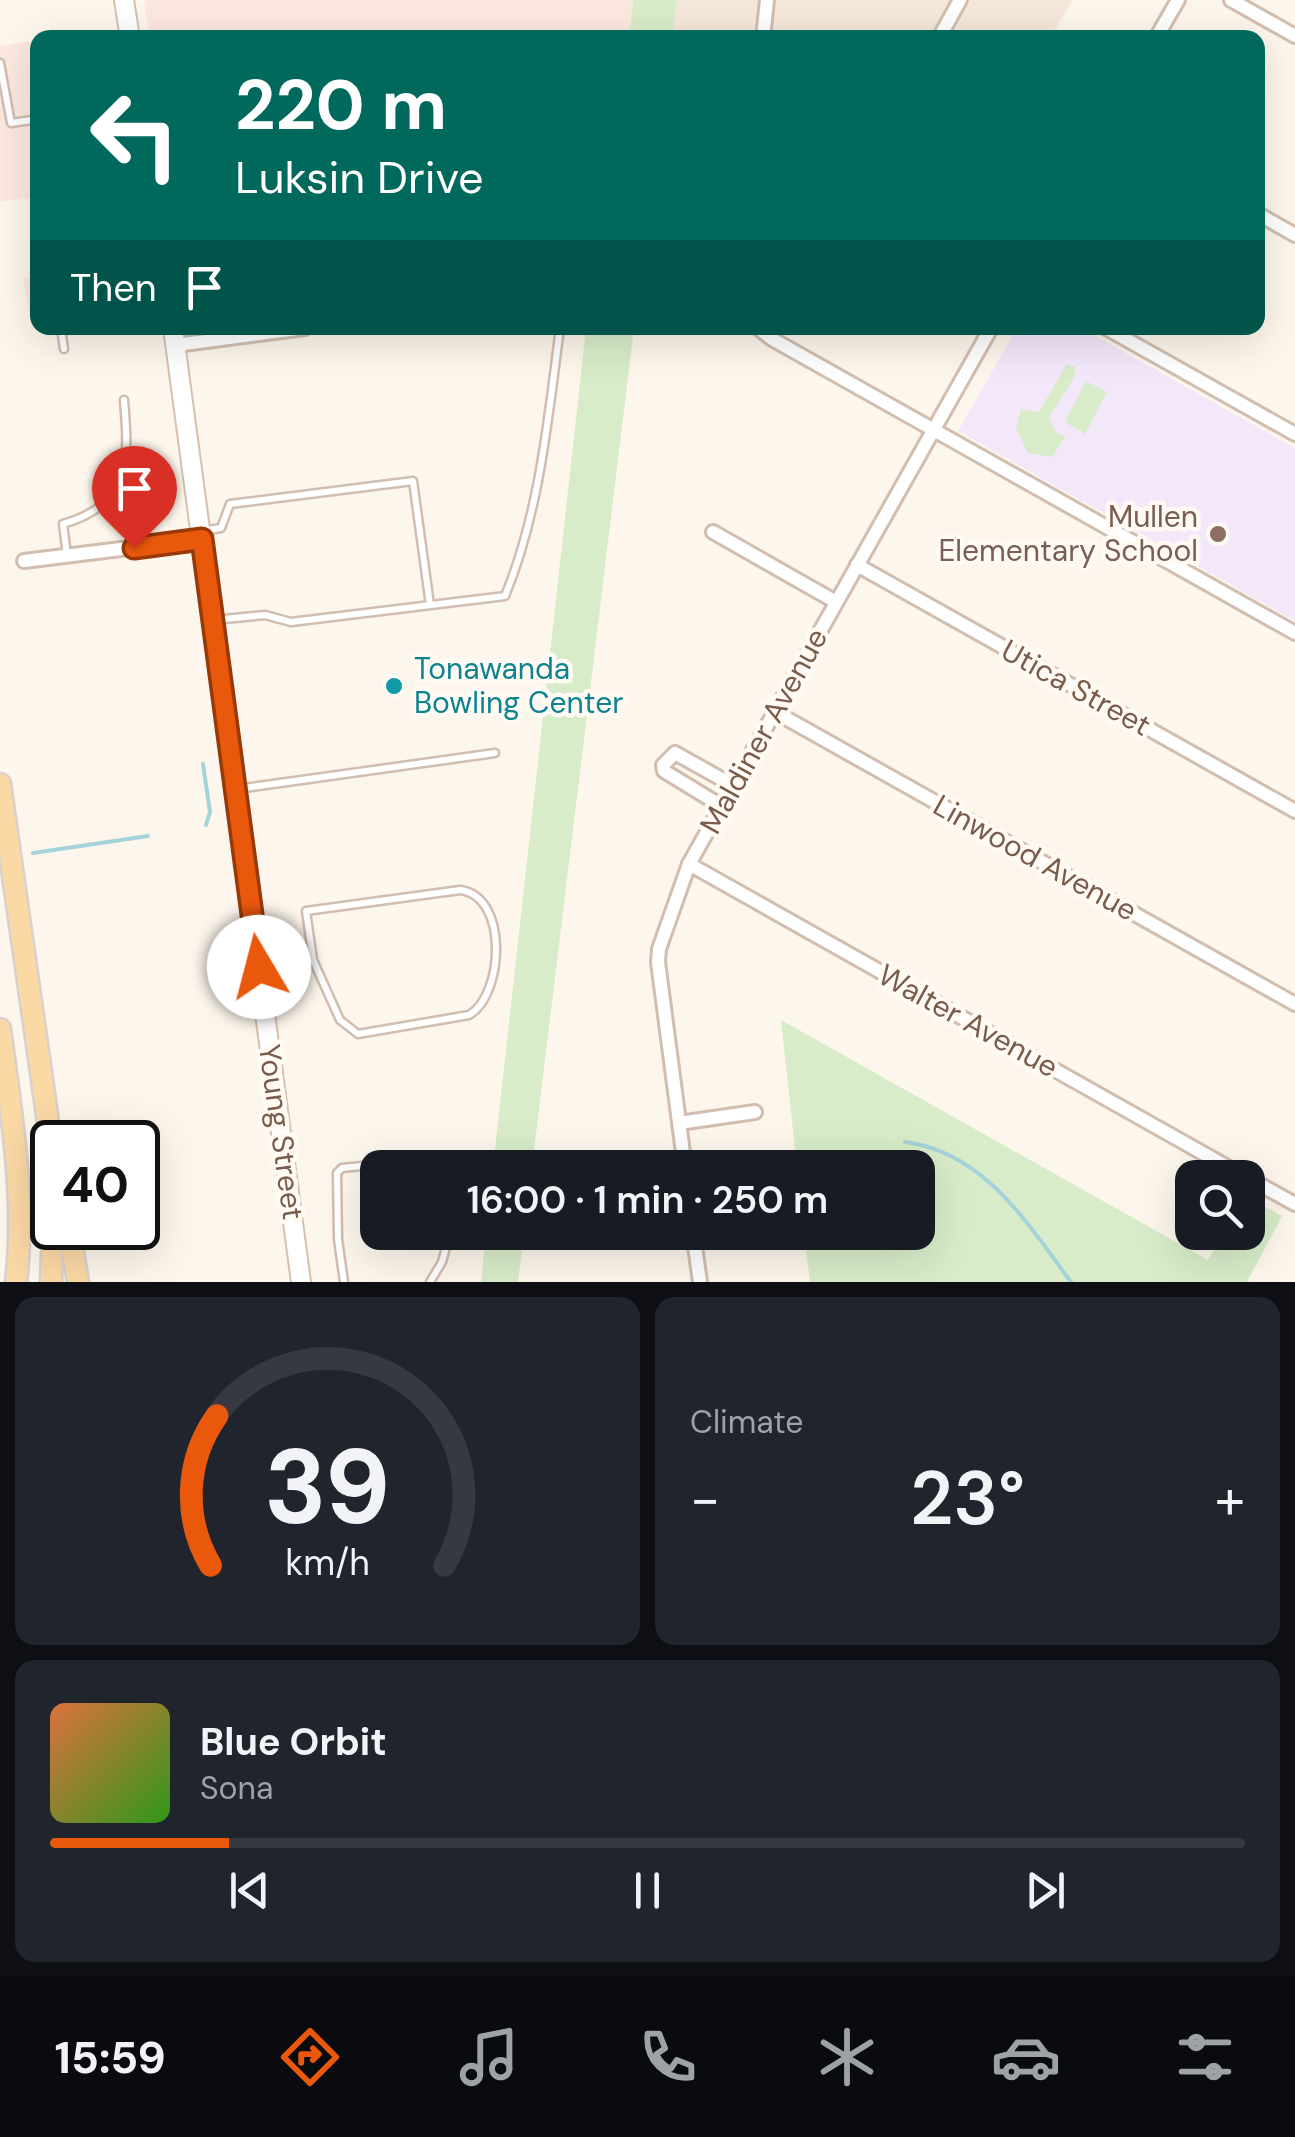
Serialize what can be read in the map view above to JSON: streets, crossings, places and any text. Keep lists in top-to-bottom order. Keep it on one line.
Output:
{"streets":{"street":["Utica Street","Maldiner Avenue","Linwood Avenue","Walter Avenue","Young Street"]},"crossings":[["Utica Street","Maldiner Avenue"],["Maldiner Avenue","Linwood Avenue"],["Maldiner Avenue","Walter Avenue"]],"places":["Mullen Elementary School","Tonawanda Bowling Center"],"page":{"turn":["220 m","Luksin Drive"],"then":"Then","limit":"40","trip":"16:00 · 1 min · 250 m","tile":"Climate","heat":["−","23°","+"],"song":["Blue Orbit","Sona"],"tabs":"15:59","gauge":["39","km/h"]}}
